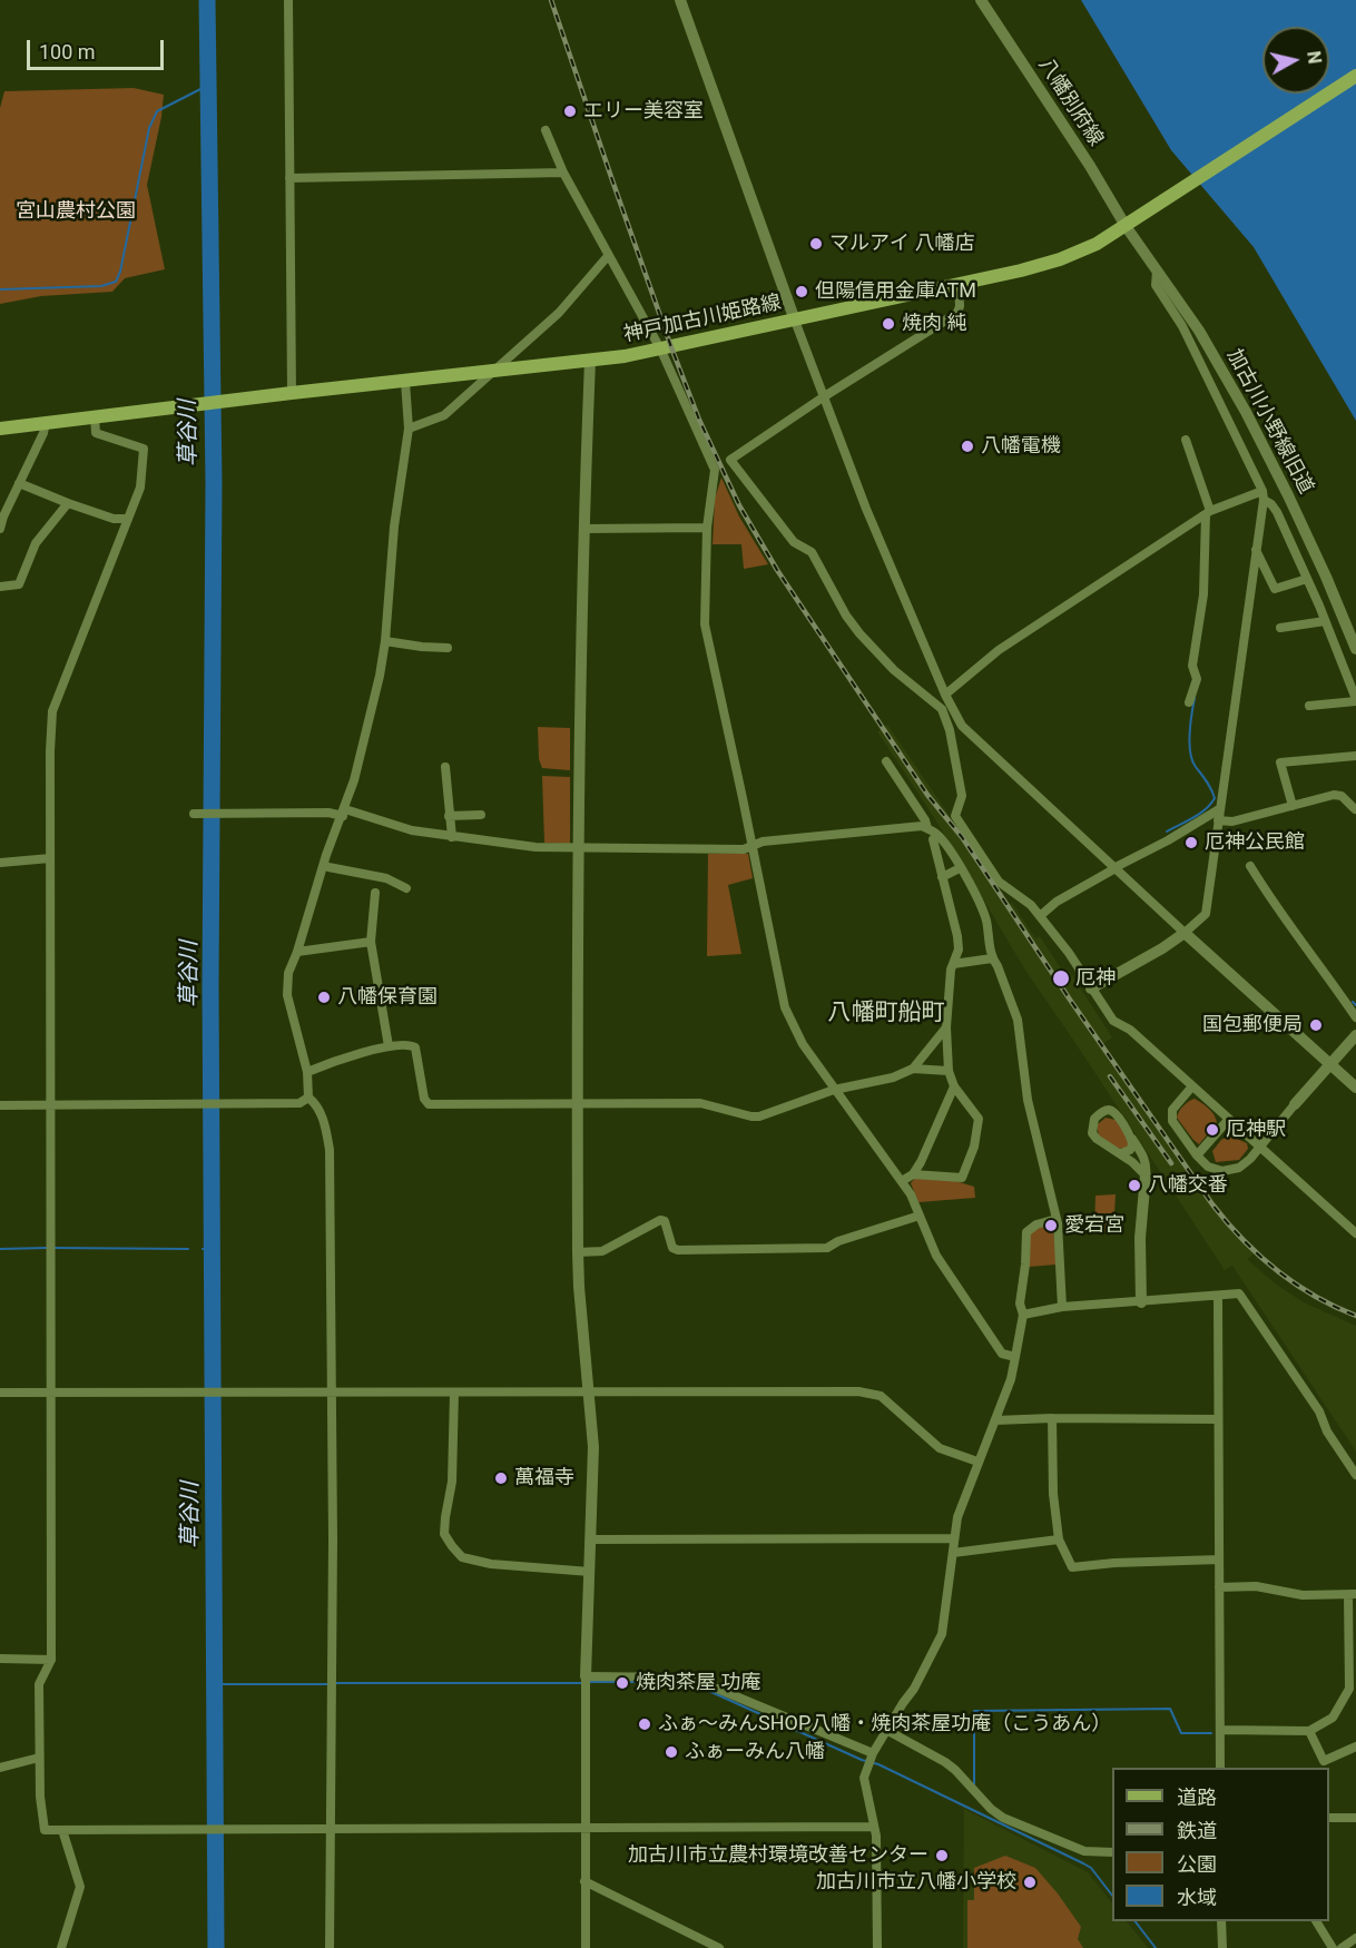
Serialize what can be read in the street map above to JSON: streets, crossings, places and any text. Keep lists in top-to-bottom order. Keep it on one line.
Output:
{"streets":{"main road":["神戸加古川姫路線"],"street":["八幡別府線","加古川小野線旧道"]},"crossings":[["八幡別府線","神戸加古川姫路線"],["八幡別府線","加古川小野線旧道"],["神戸加古川姫路線","加古川小野線旧道"]],"districts":["八幡町船町"],"water":["草谷川"],"parks":["宮山農村公園"],"places":["エリー美容室","マルアイ 八幡店","但陽信用金庫ATM","焼肉 純","八幡電機","厄神公民館","厄神","八幡保育園","国包郵便局","厄神駅","八幡交番","愛宕宮","萬福寺","焼肉茶屋 功庵","ふぁ～みんSHOP八幡・焼肉茶屋功庵（こうあん）","ふぁーみん八幡","加古川市立農村環境改善センター","加古川市立八幡小学校"],"legend":["道路","鉄道","公園","水域"],"scale_bar":"100 m","north":"right"}
